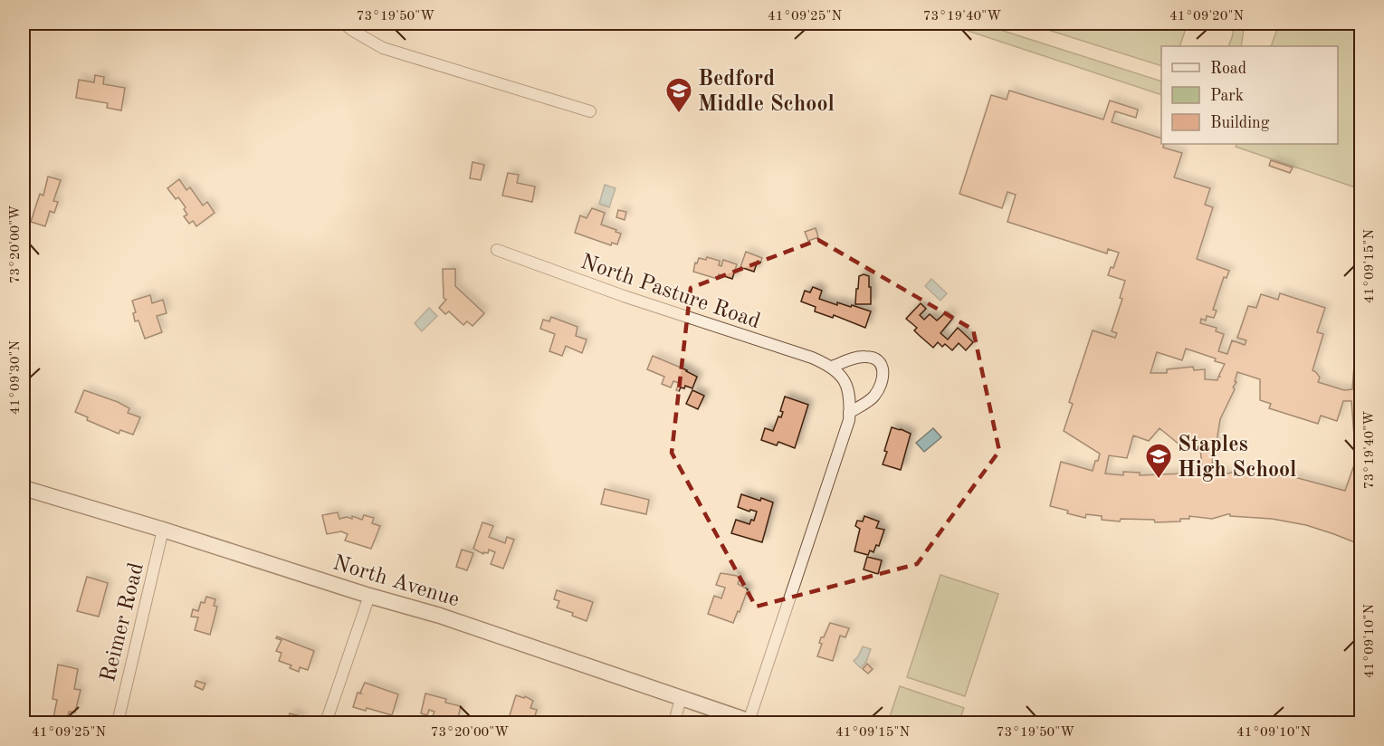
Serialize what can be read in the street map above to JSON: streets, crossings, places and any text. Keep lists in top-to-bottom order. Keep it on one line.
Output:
{"streets":{"street":["North Pasture Road","North Avenue","Reimer Road"]},"crossings":[["North Avenue","Reimer Road"]],"places":{"school or university":["Bedford Middle School","Staples High School"]},"legend":["Road","Park","Building"],"coordinates":["73°19'50\"W","41°09'25\"N","73°19'40\"W","41°09'20\"N","73°20'00\"W","41°09'15\"N","41°09'30\"N","41°09'10\"N"]}
